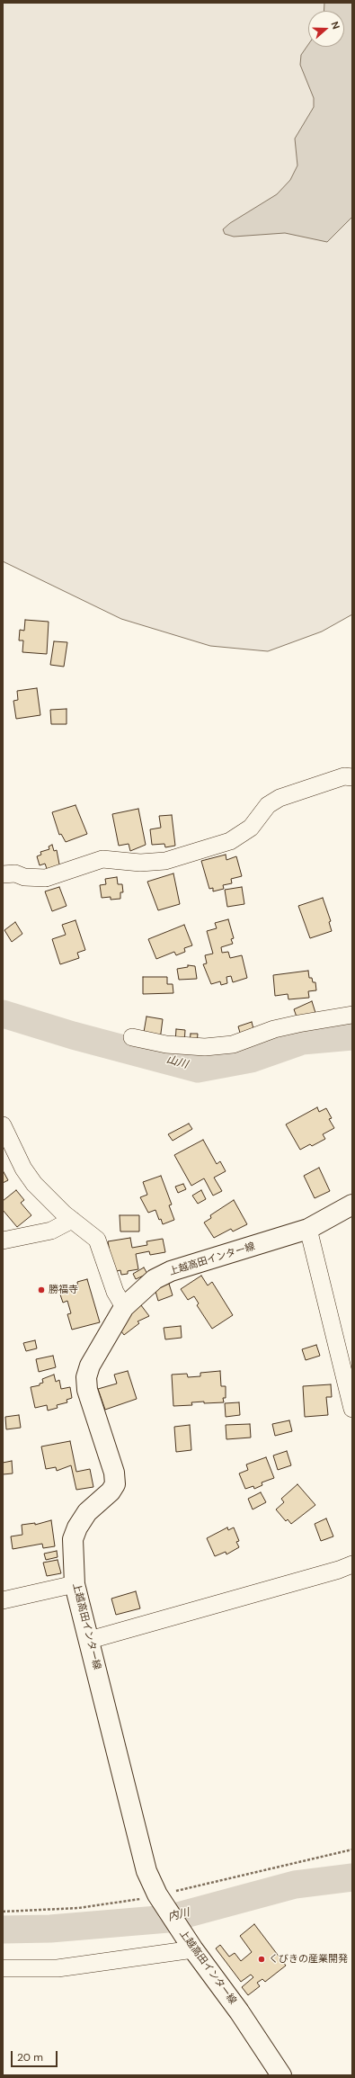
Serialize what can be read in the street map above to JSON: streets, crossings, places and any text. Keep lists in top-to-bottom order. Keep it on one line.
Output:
{"streets":{"main road":["上越高田インター線"]},"water":["山川","内川"],"places":["勝福寺","くびきの産業開発"],"scale_bar":"20 m","north":"right"}
